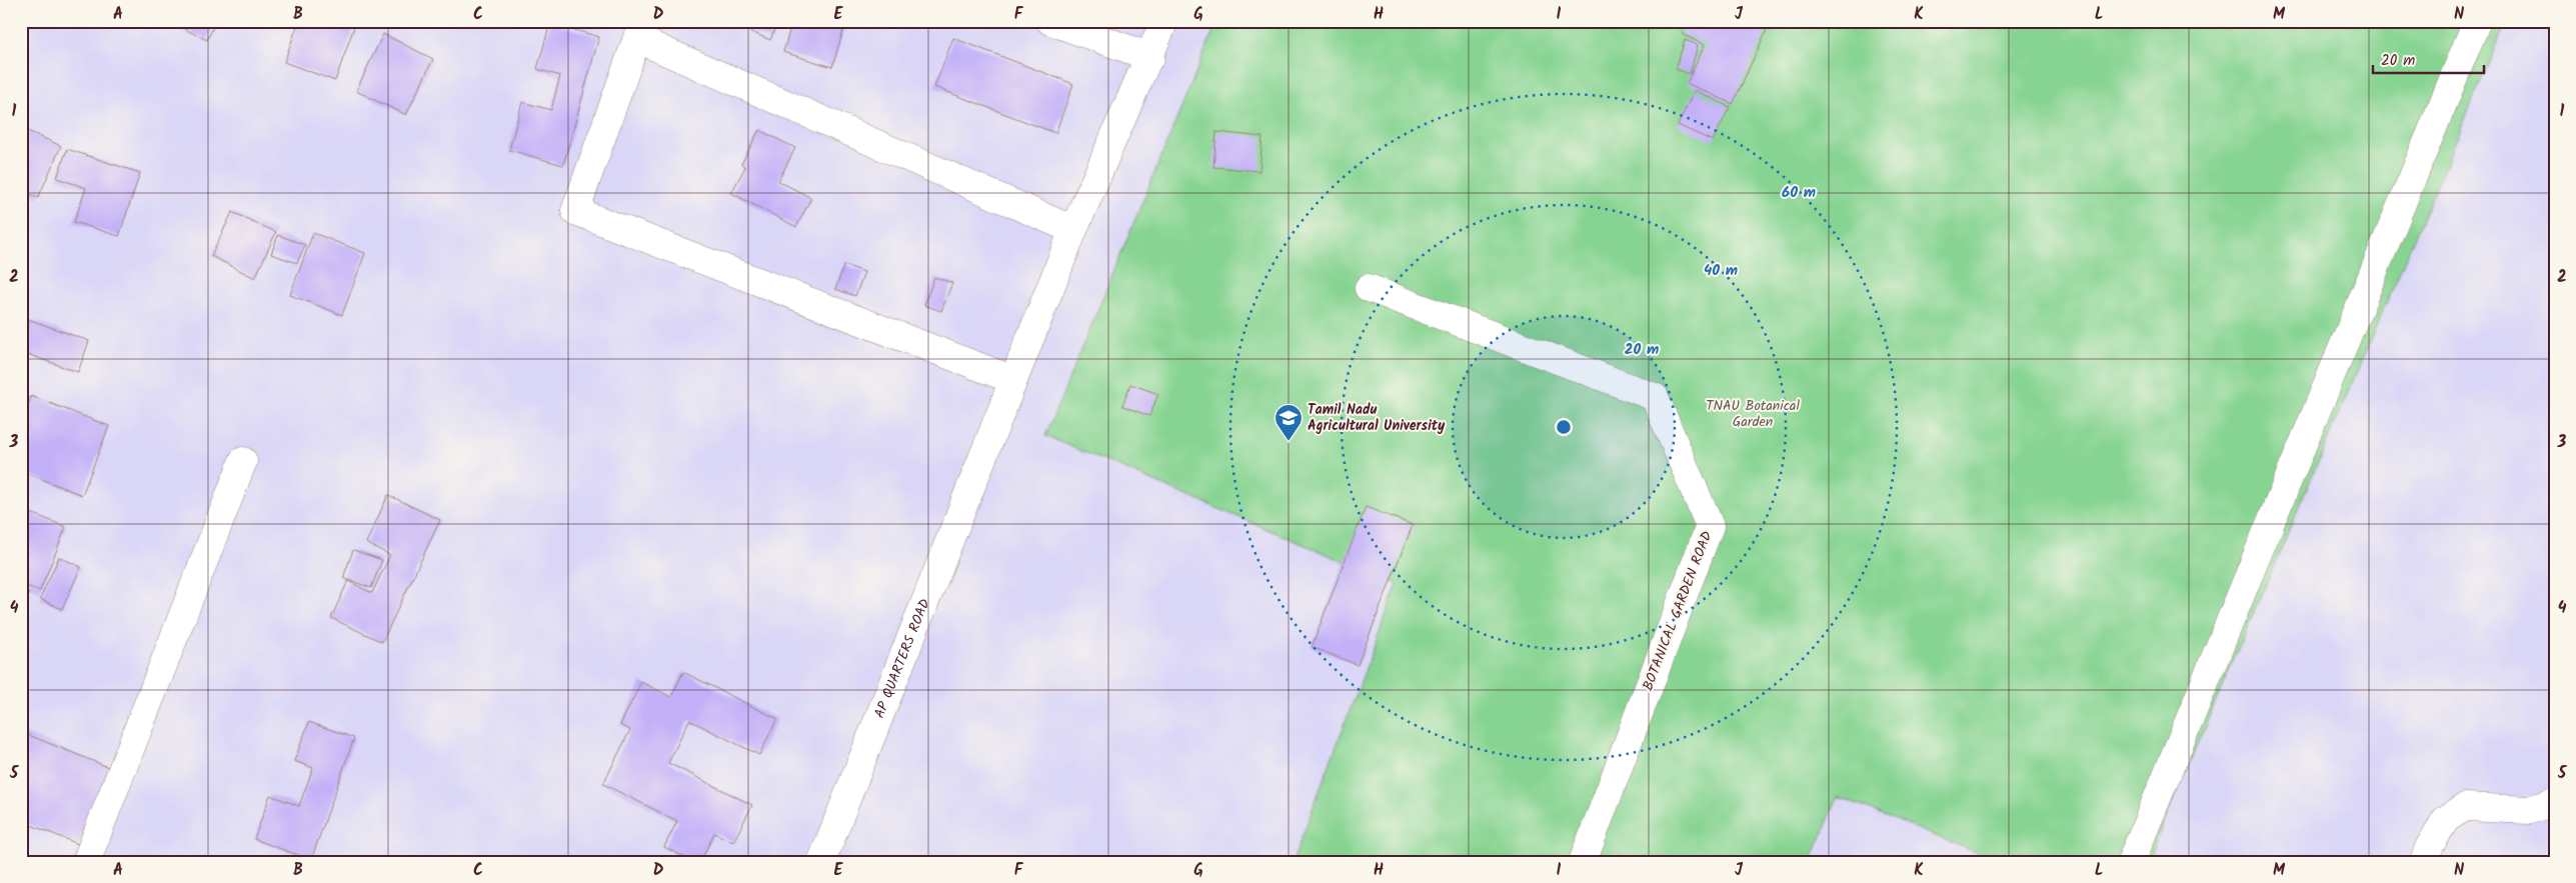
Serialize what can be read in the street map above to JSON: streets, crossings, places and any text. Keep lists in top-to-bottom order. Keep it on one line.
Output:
{"streets":{"street":["BOTANICAL GARDEN ROAD","AP QUARTERS ROAD"]},"parks":["TNAU Botanical Garden"],"places":{"school or university":["Tamil Nadu Agricultural University"]},"scale_bar":"20 m","grid":{"columns":["A","B","C","D","E","F","G","H","I","J","K","L","M","N"],"rows":["1","2","3","4","5"]},"rings":["60 m","40 m","20 m"]}
